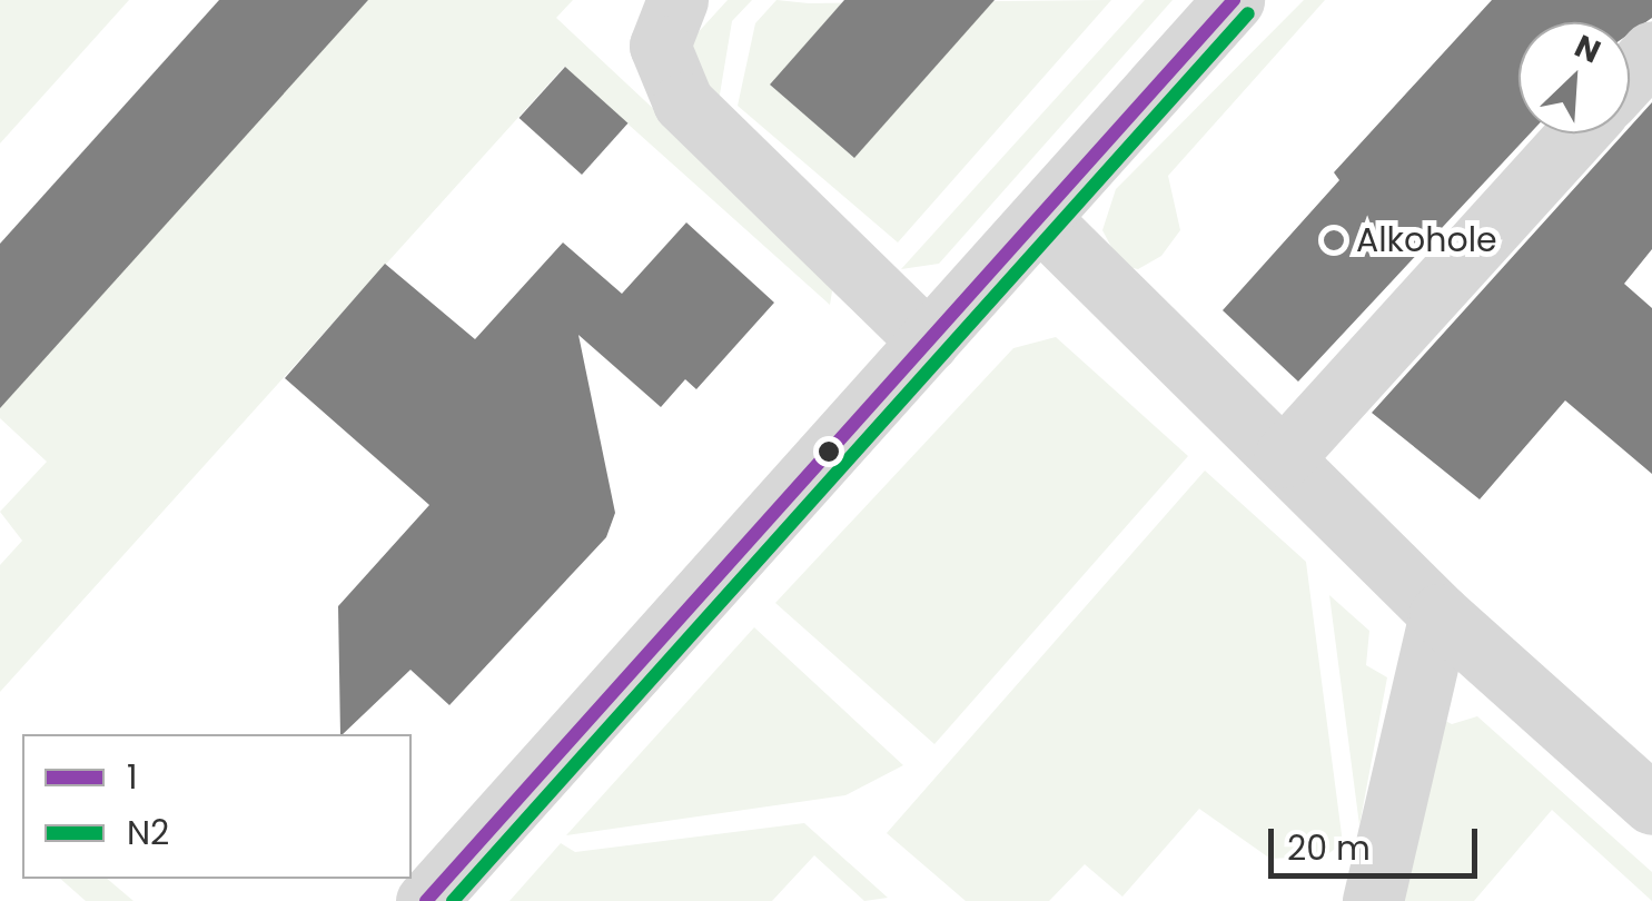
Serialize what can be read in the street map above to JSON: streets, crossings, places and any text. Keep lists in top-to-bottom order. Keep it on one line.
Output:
{"places":["Alkohole"],"lines":["transit line 1","transit line N2"],"legend":["1","N2"],"scale_bar":"20 m","north":"top right"}
